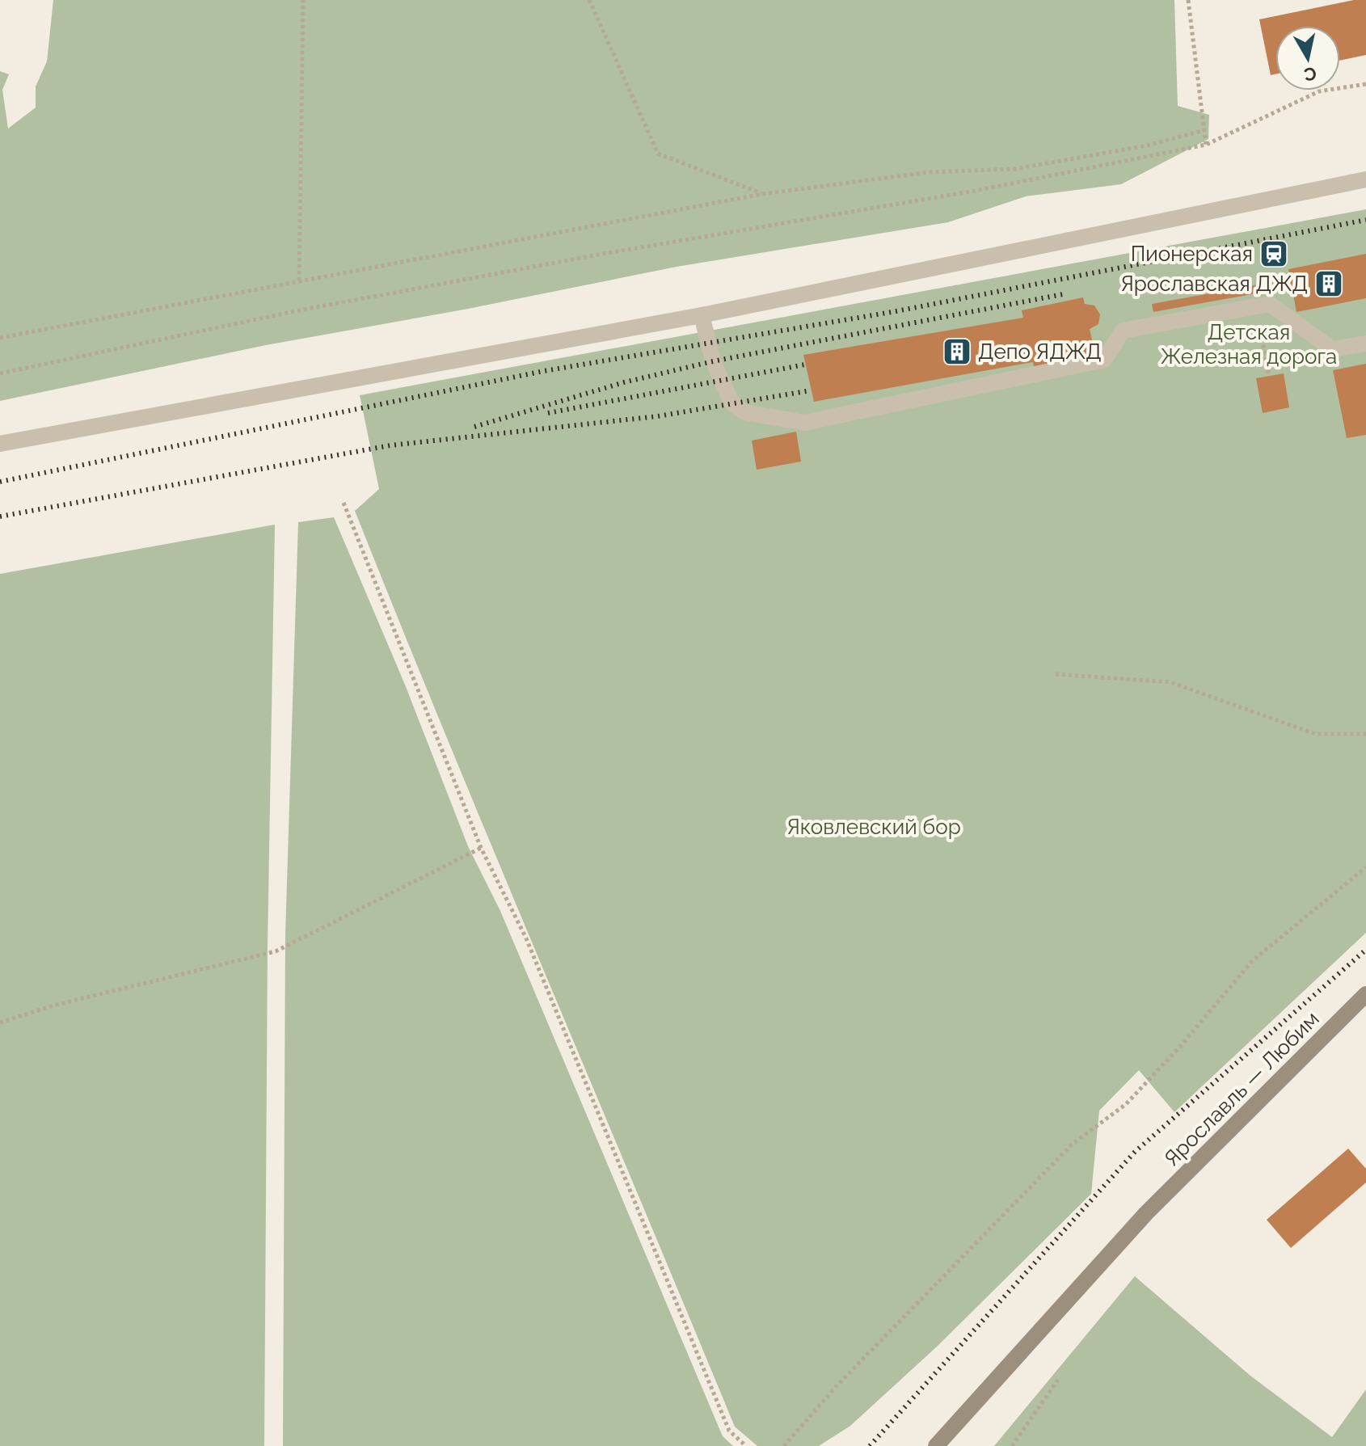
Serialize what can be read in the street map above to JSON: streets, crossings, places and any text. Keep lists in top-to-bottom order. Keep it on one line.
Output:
{"streets":{"main road":["Ярославль — Любим"]},"parks":["Детская Железная дорога","Яковлевский бор"],"places":{"station":["Пионерская"],"building":["Ярославская ДЖД","Депо ЯДЖД"]},"north":"bottom"}
